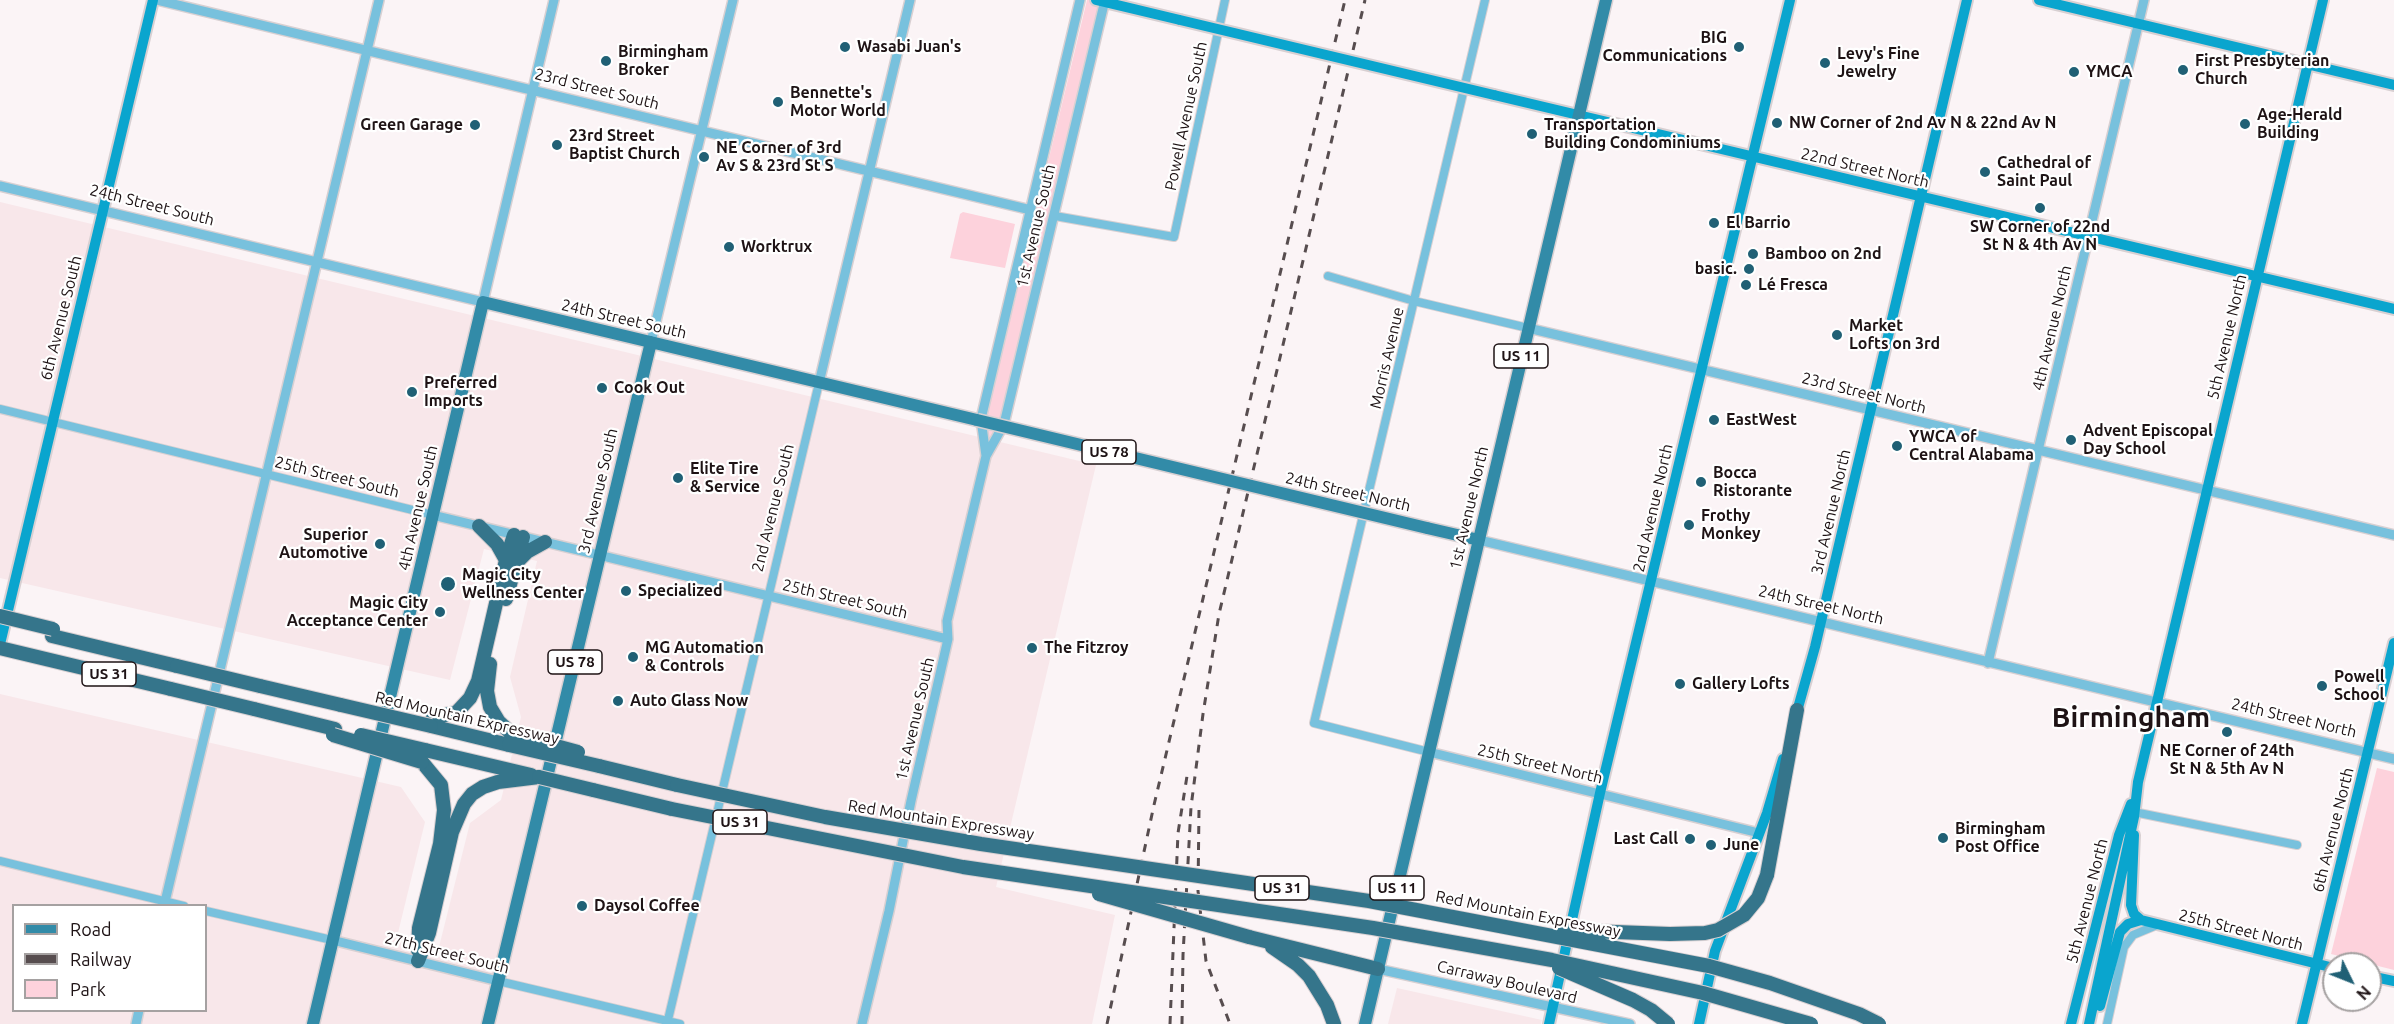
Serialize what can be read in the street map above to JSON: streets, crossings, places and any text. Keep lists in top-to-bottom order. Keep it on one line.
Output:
{"streets":{"highway":["US 31","Red Mountain Expressway"],"main road":["22nd Street North","24th Street South","6th Avenue South","5th Avenue North","US 11","US 78","3rd Avenue South","24th Street North","4th Avenue South","1st Avenue North","2nd Avenue North","3rd Avenue North","25th Street North","6th Avenue North"],"street":["23rd Street South","Powell Avenue South","1st Avenue South","4th Avenue North","Morris Avenue","23rd Street North","25th Street South","2nd Avenue South","27th Street South","Carraway Boulevard"]},"crossings":[["23rd Street South","1st Avenue South"],["23rd Street South","6th Avenue South"],["23rd Street South","3rd Avenue South"],["23rd Street South","4th Avenue South"],["23rd Street South","2nd Avenue South"],["Powell Avenue South","1st Avenue South"],["22nd Street North","1st Avenue South"],["22nd Street North","4th Avenue North"],["22nd Street North","5th Avenue North"],["22nd Street North","1st Avenue North"],["22nd Street North","2nd Avenue North"],["22nd Street North","3rd Avenue North"],["24th Street South","6th Avenue South"],["24th Street South","3rd Avenue South"],["24th Street South","24th Street North"],["24th Street South","4th Avenue South"],["24th Street South","2nd Avenue South"],["1st Avenue South","25th Street South"],["6th Avenue South","25th Street South"],["6th Avenue South","US 31"],["4th Avenue North","23rd Street North"],["4th Avenue North","24th Street North"],["5th Avenue North","23rd Street North"],["5th Avenue North","24th Street North"],["Morris Avenue","23rd Street North"],["Morris Avenue","25th Street North"],["23rd Street North","1st Avenue North"],["23rd Street North","2nd Avenue North"],["23rd Street North","3rd Avenue North"],["25th Street South","3rd Avenue South"],["25th Street South","4th Avenue South"],["25th Street South","2nd Avenue South"],["3rd Avenue South","27th Street South"],["24th Street North","1st Avenue North"],["24th Street North","2nd Avenue North"],["24th Street North","3rd Avenue North"],["24th Street North","6th Avenue North"],["4th Avenue South","27th Street South"],["2nd Avenue South","27th Street South"],["1st Avenue North","25th Street North"],["1st Avenue North","Carraway Boulevard"],["2nd Avenue North","25th Street North"],["2nd Avenue North","Carraway Boulevard"],["3rd Avenue North","25th Street North"],["25th Street North","6th Avenue North"]],"districts":["Birmingham"],"places":["Wasabi Juan's","BIG Communications","Birmingham Broker","Levy's Fine Jewelry","First Presbyterian Church","YMCA","Bennette's Motor World","NW Corner of 2nd Av N & 22nd Av N","Age-Herald Building","Green Garage","Transportation Building Condominiums","23rd Street Baptist Church","NE Corner of 3rd Av S & 23rd St S","Cathedral of Saint Paul","SW Corner of 22nd St N & 4th Av N","El Barrio","Worktrux","Bamboo on 2nd","basic.","Lé Fresca","Market Lofts on 3rd","Cook Out","Preferred Imports","EastWest","Advent Episcopal Day School","YWCA of Central Alabama","Elite Tire & Service","Bocca Ristorante","Frothy Monkey","Superior Automotive","Magic City Wellness Center","Specialized","Magic City Acceptance Center","The Fitzroy","MG Automation & Controls","Gallery Lofts","Powell School","Auto Glass Now","NE Corner of 24th St N & 5th Av N","Birmingham Post Office","Last Call","June","Daysol Coffee"],"legend":["Road","Railway","Park"],"north":"bottom right"}
